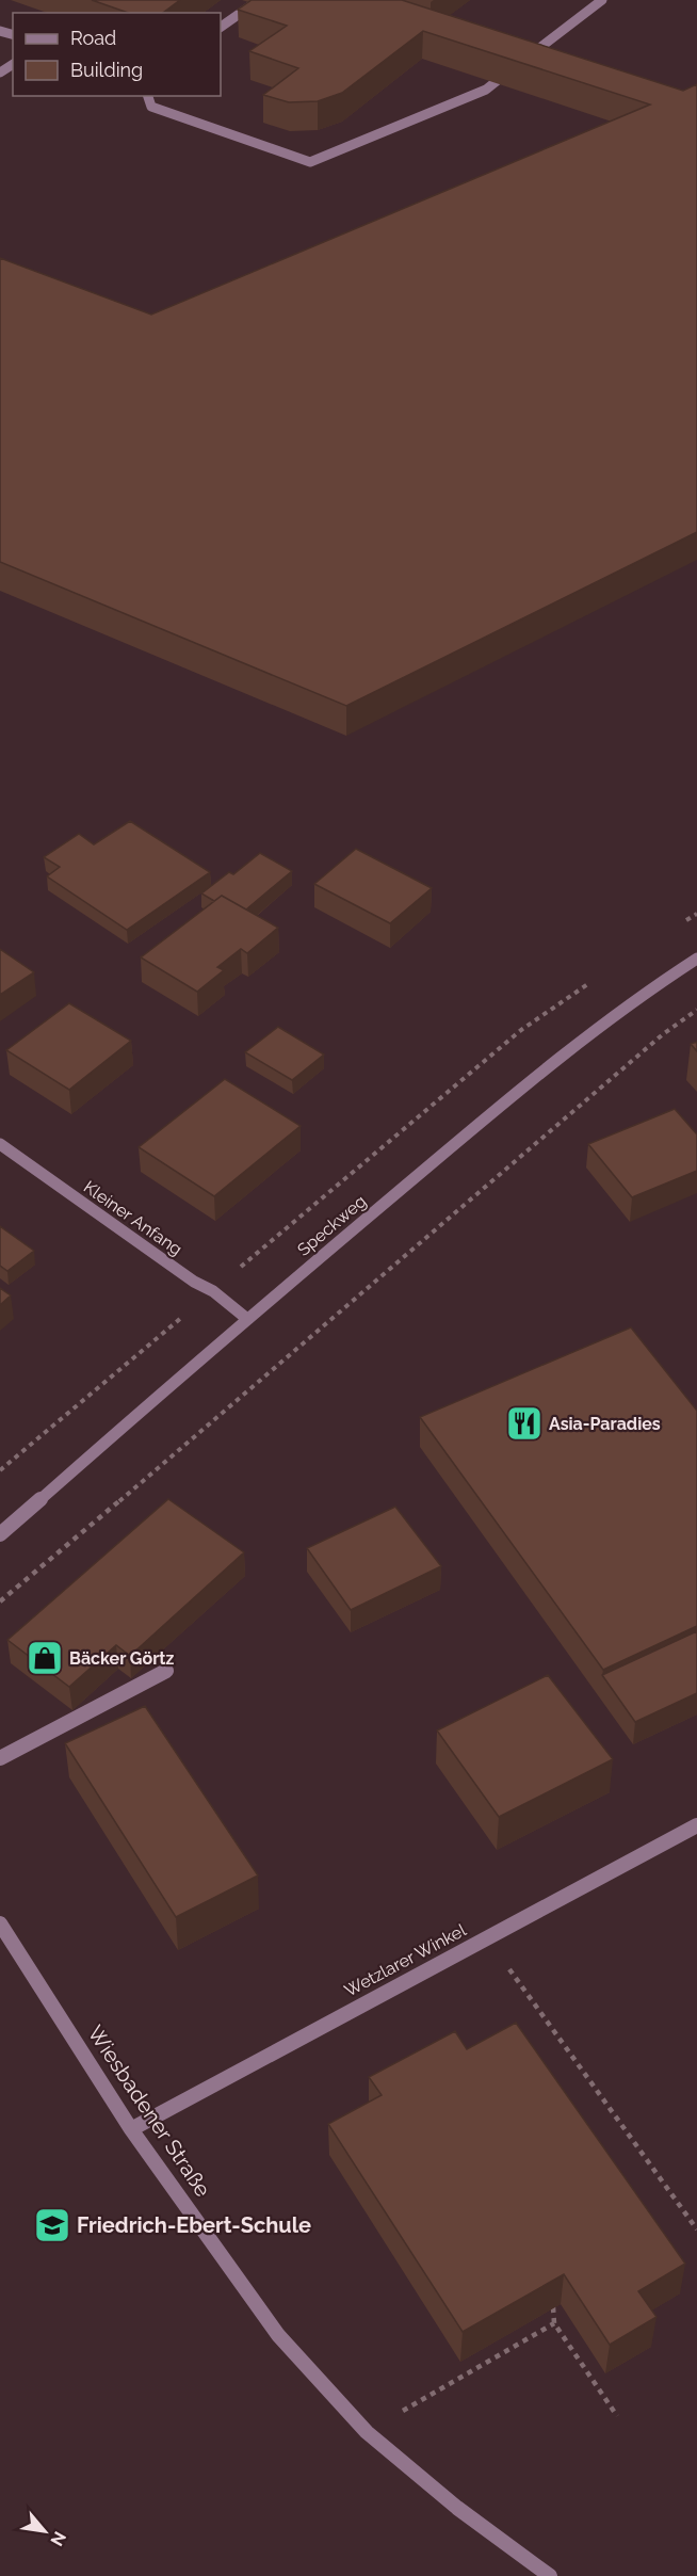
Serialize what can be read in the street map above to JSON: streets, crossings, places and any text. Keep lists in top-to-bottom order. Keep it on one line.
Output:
{"streets":{"street":["Kleiner Anfang","Speckweg","Wetzlarer Winkel","Wiesbadener Straße"]},"crossings":[["Kleiner Anfang","Speckweg"],["Wetzlarer Winkel","Wiesbadener Straße"]],"places":{"restaurant":["Asia-Paradies"],"shop":["Bäcker Görtz"],"school or university":["Friedrich-Ebert-Schule"]},"legend":["Road","Building"],"north":"bottom right"}
